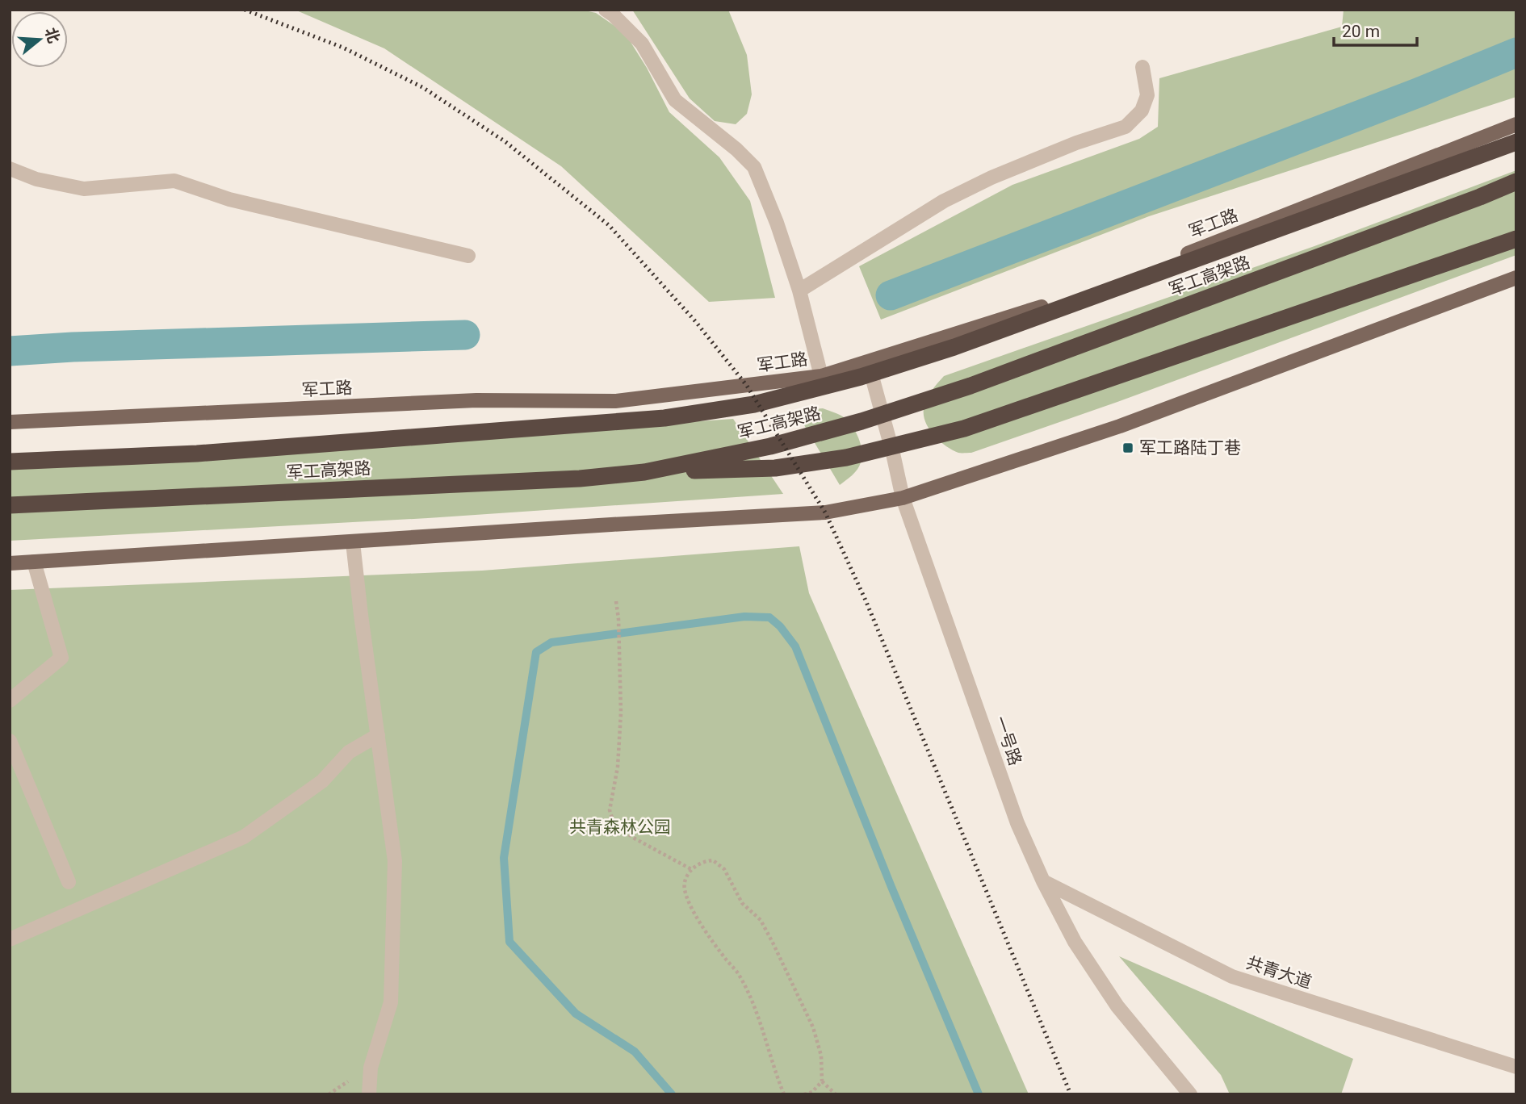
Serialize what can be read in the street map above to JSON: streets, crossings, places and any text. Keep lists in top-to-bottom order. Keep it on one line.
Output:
{"streets":{"highway":["军工高架路"],"main road":["军工路"],"street":["一号路","共青大道"]},"crossings":[["军工路","一号路"],["一号路","共青大道"]],"parks":["共青森林公园"],"places":{"transit":["军工路陆丁巷"]},"scale_bar":"20 m","north":"right"}
